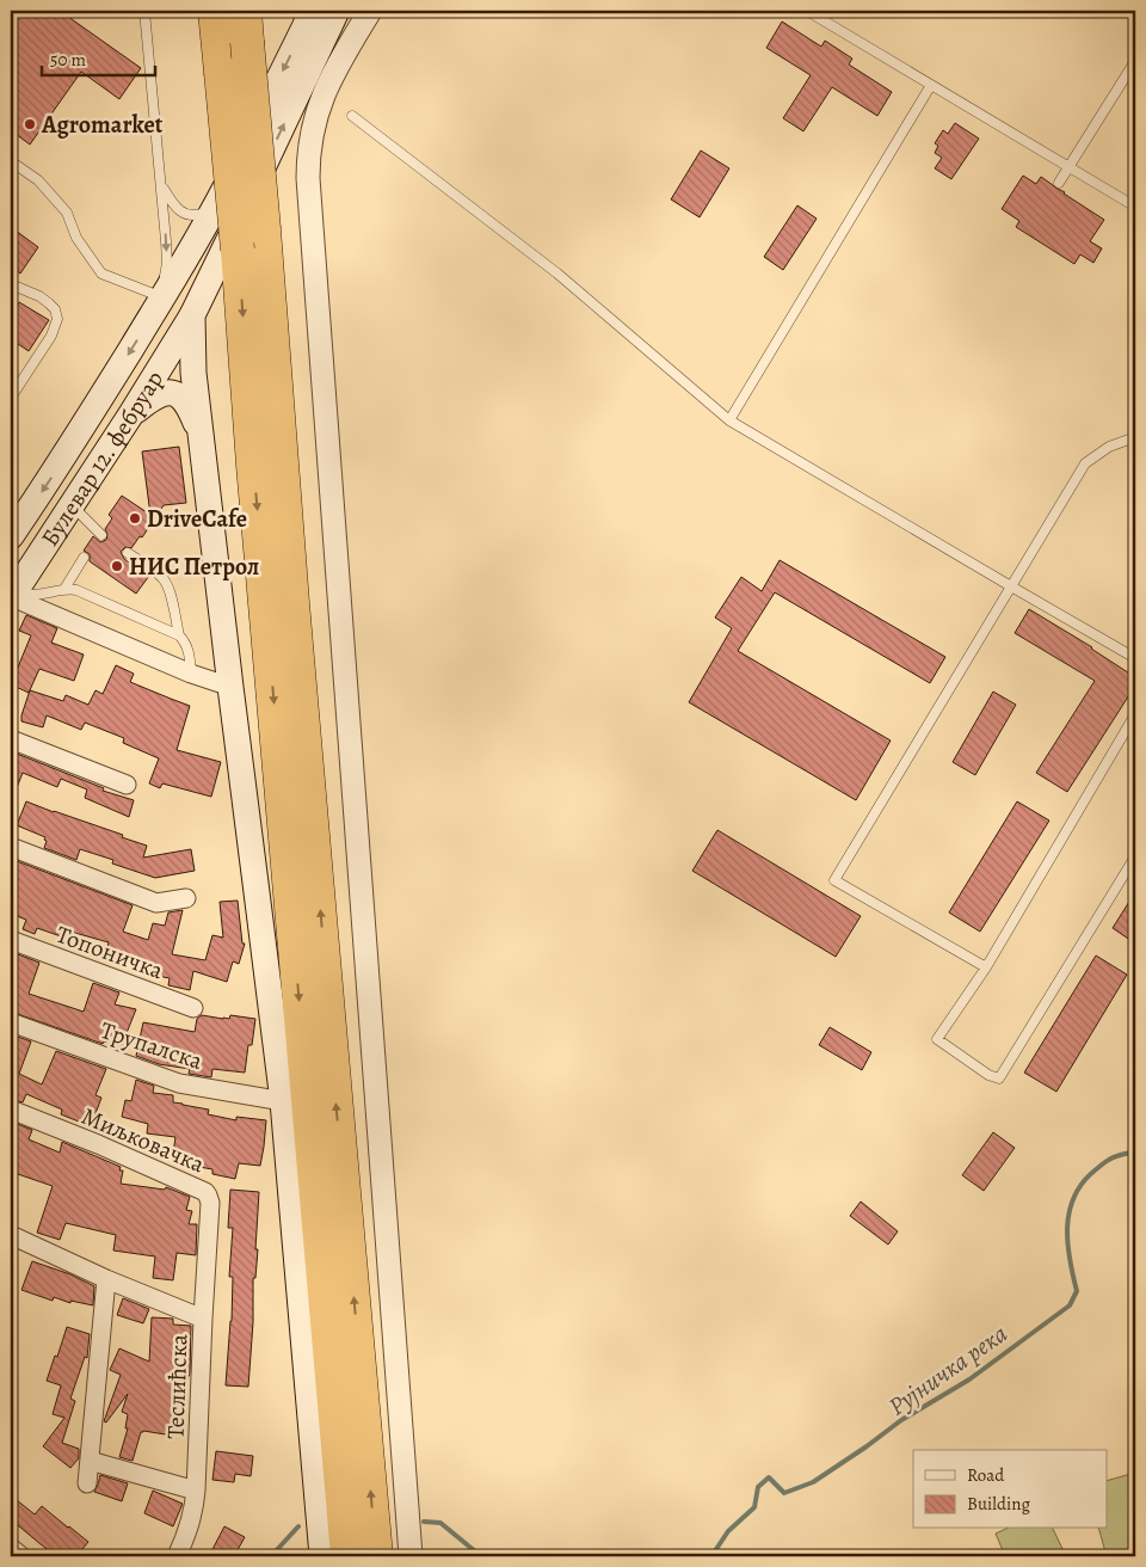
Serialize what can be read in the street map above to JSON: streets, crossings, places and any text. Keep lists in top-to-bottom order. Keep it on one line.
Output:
{"streets":{"main road":["Булевар 12. фебруар"],"street":["Топоничка","Трупалска","Миљковачка","Теслићска"]},"crossings":[["Миљковачка","Теслићска"]],"water":["Рујничка река"],"places":["Agromarket","DriveCafe","НИС Петрол"],"legend":["Road","Building"],"scale_bar":"50 m"}
